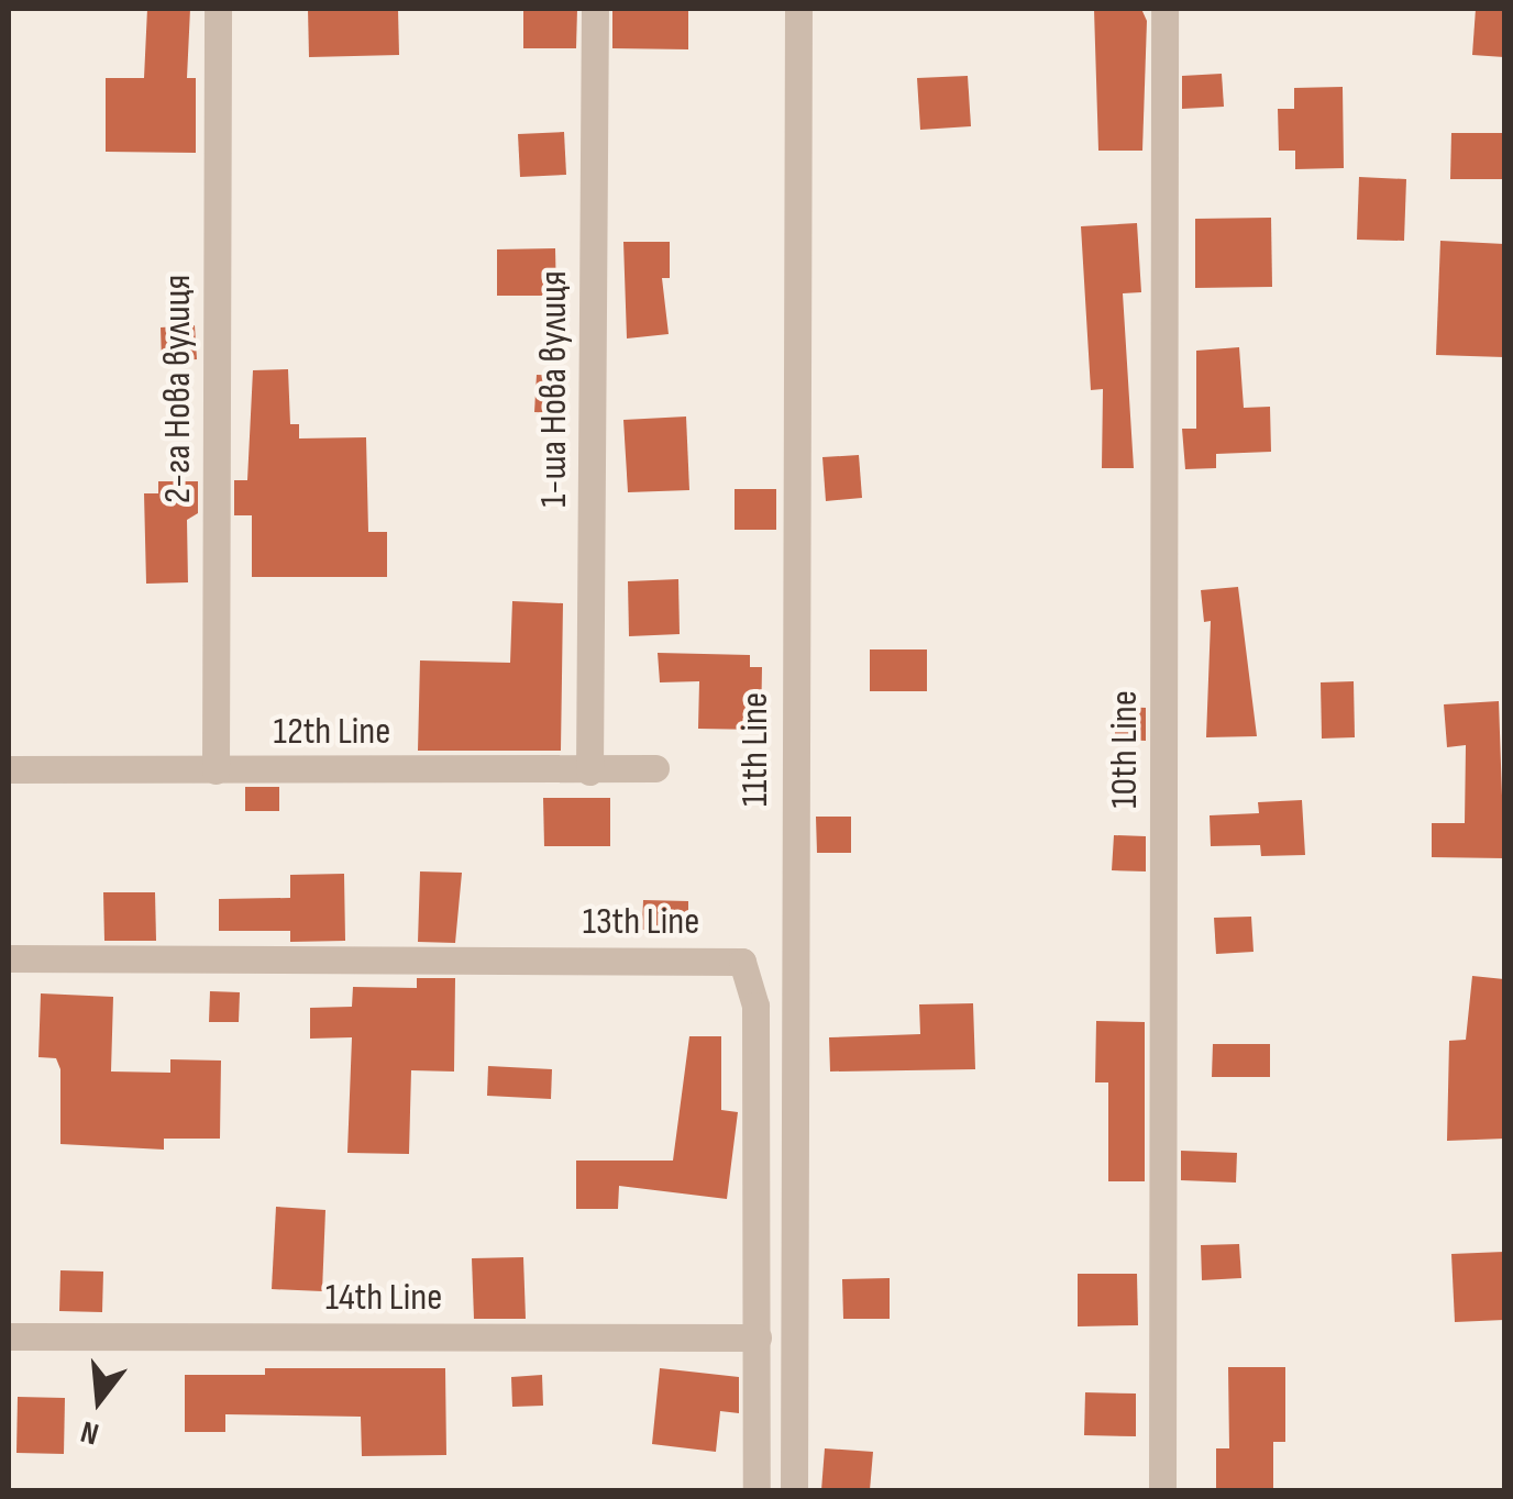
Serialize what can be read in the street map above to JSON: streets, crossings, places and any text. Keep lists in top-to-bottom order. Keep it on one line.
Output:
{"streets":{"street":["2-га Нова вулиця","1-ша Нова вулиця","12th Line","11th Line","10th Line","13th Line","14th Line"]},"crossings":[["2-га Нова вулиця","12th Line"],["1-ша Нова вулиця","12th Line"],["13th Line","14th Line"]],"north":"bottom"}
